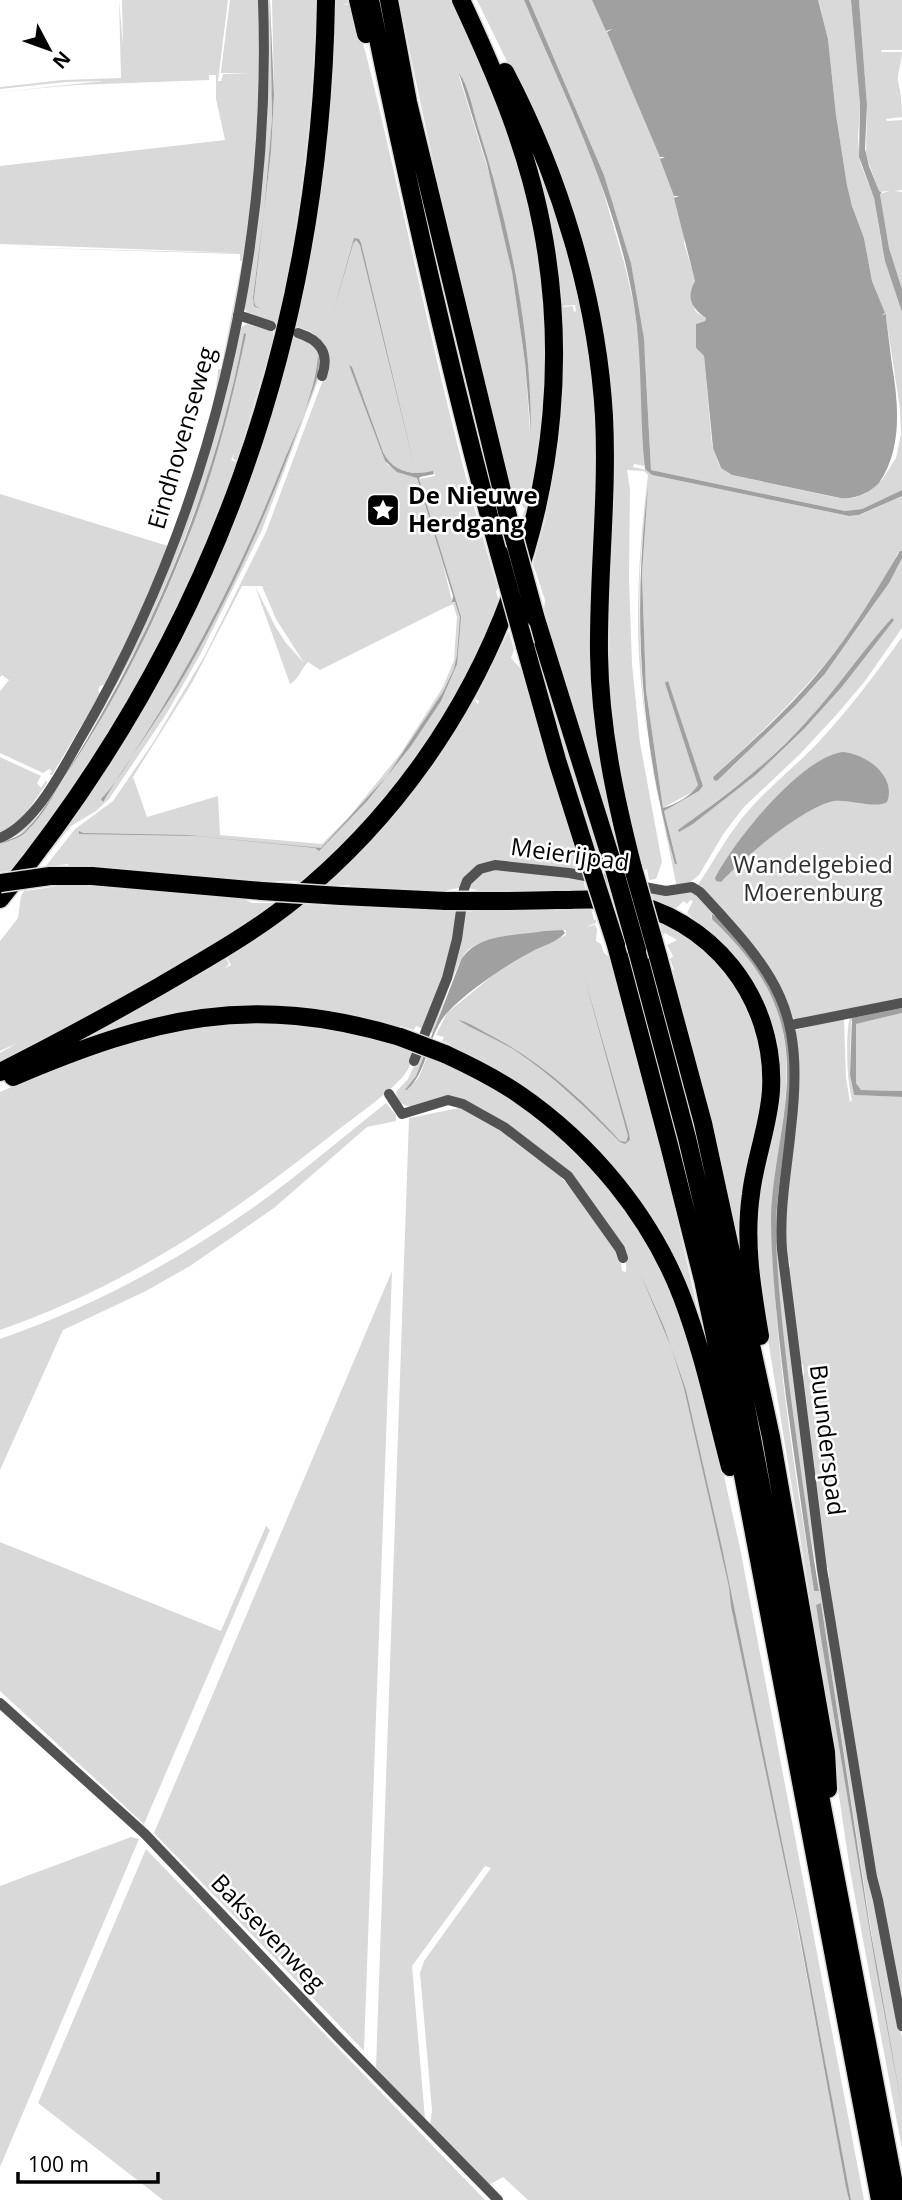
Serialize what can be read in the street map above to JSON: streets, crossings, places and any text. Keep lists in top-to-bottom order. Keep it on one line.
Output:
{"streets":{"street":["Eindhovenseweg","Meierijpad","Buunderspad","Baksevenweg"]},"crossings":[["Meierijpad","Buunderspad"]],"parks":["Wandelgebied Moerenburg"],"places":{"place":["De Nieuwe Herdgang"]},"scale_bar":"100 m","north":"bottom right"}
